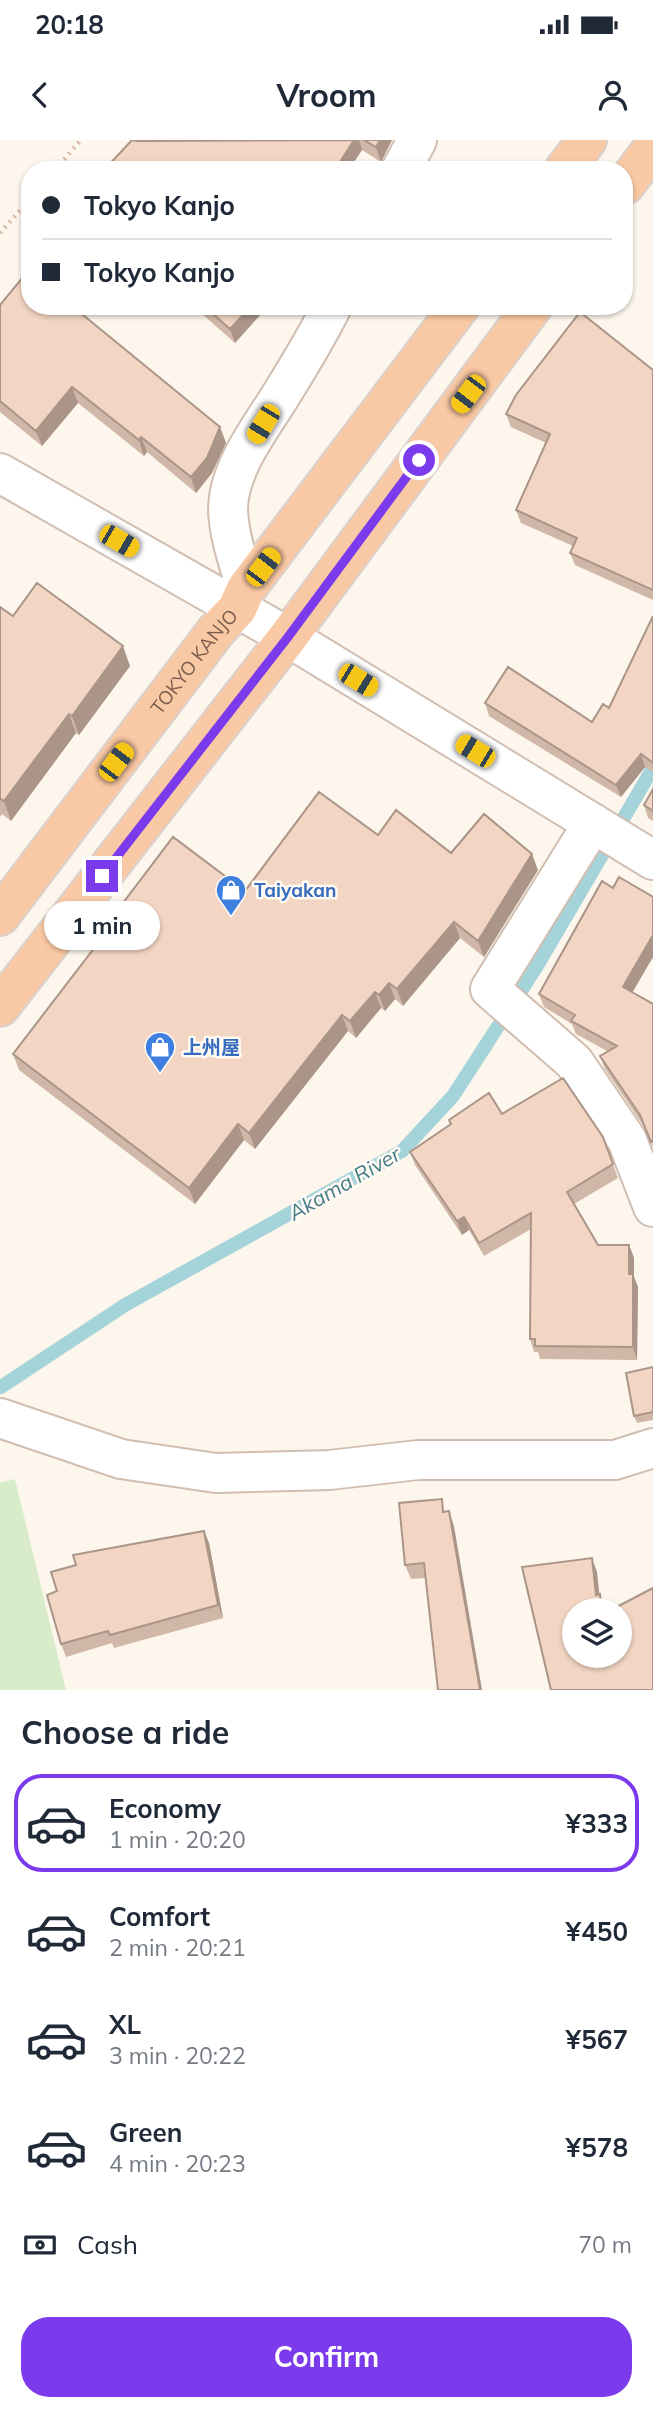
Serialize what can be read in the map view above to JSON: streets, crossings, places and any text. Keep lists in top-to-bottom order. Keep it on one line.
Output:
{"streets":{"highway":["TOKYO KANJO"]},"water":["Akama River"],"places":{"shop":["Taiyakan","上州屋"]},"page":{"status":"20:18","header":"Vroom","banner":["Tokyo Kanjo","Tokyo Kanjo"],"bubble":"1 min","heading":"Choose a ride","list":[{"name":"Economy","note":"1 min · 20:20","value":"¥333"},{"name":"Comfort","note":"2 min · 20:21","value":"¥450"},{"name":"XL","note":"3 min · 20:22","value":"¥567"},{"name":"Green","note":"4 min · 20:23","value":"¥578"}],"pay":["Cash","70 m"],"buttons":"Confirm"}}
